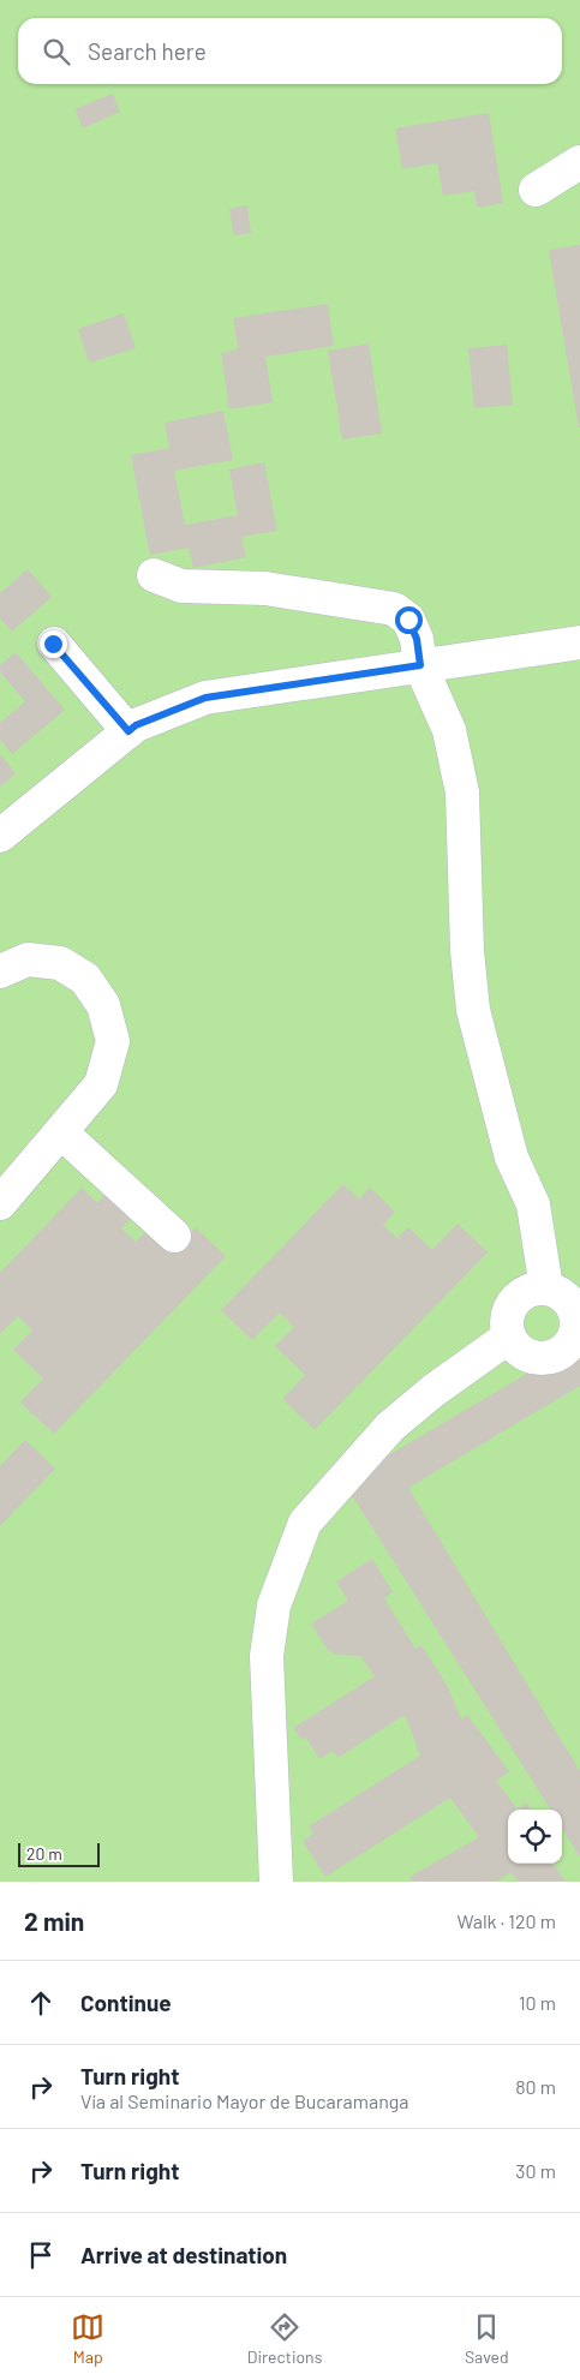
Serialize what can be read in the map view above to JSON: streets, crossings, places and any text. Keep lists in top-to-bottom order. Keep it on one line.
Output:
{"scale_bar":"20 m","page":{"search":"Search here","scale":"20 m","heading":["2 min","Walk · 120 m"],"list":[["Continue","10 m"],["Turn right","Vía al Seminario Mayor de Bucaramanga","80 m"],["Turn right","30 m"],"Arrive at destination"],"nav":["Map","Directions","Saved"]}}
